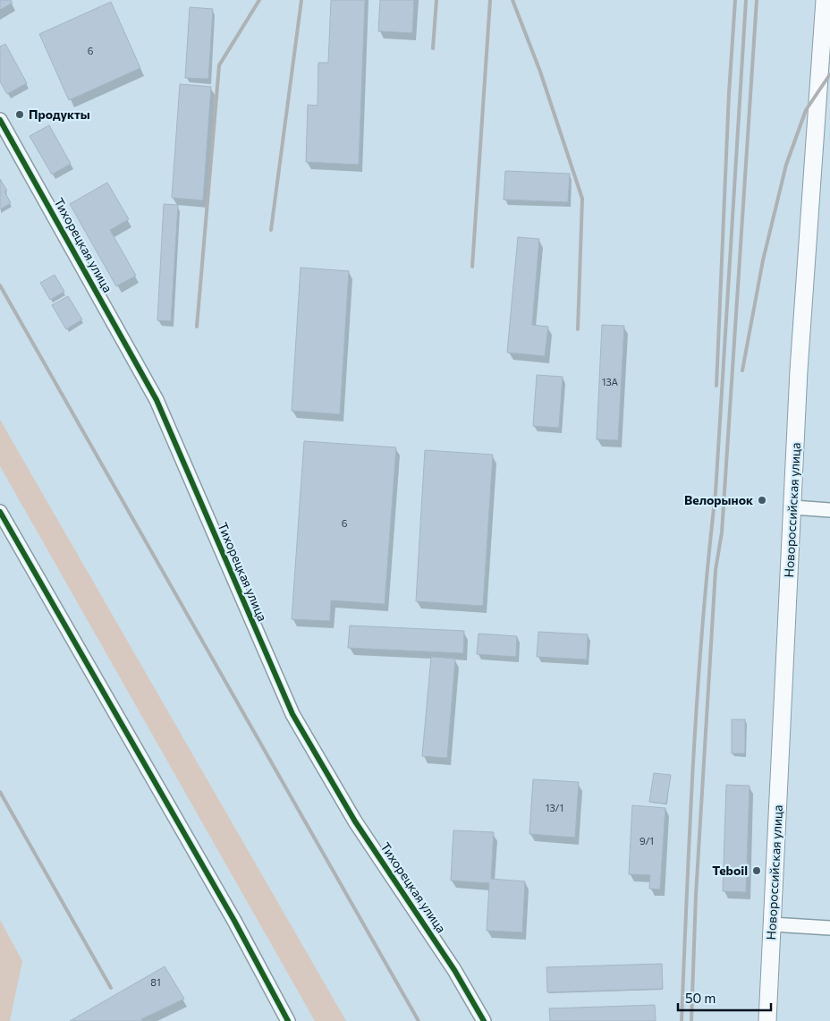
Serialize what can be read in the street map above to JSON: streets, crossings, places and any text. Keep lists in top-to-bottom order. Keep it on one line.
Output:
{"streets":{"main road":["Новороссийская улица"],"street":["Тихорецкая улица"]},"places":["Продукты","Велорынок","Teboil"],"house_numbers":["6","13А","6","13/1","9/1","81"],"scale_bar":"50 m"}
